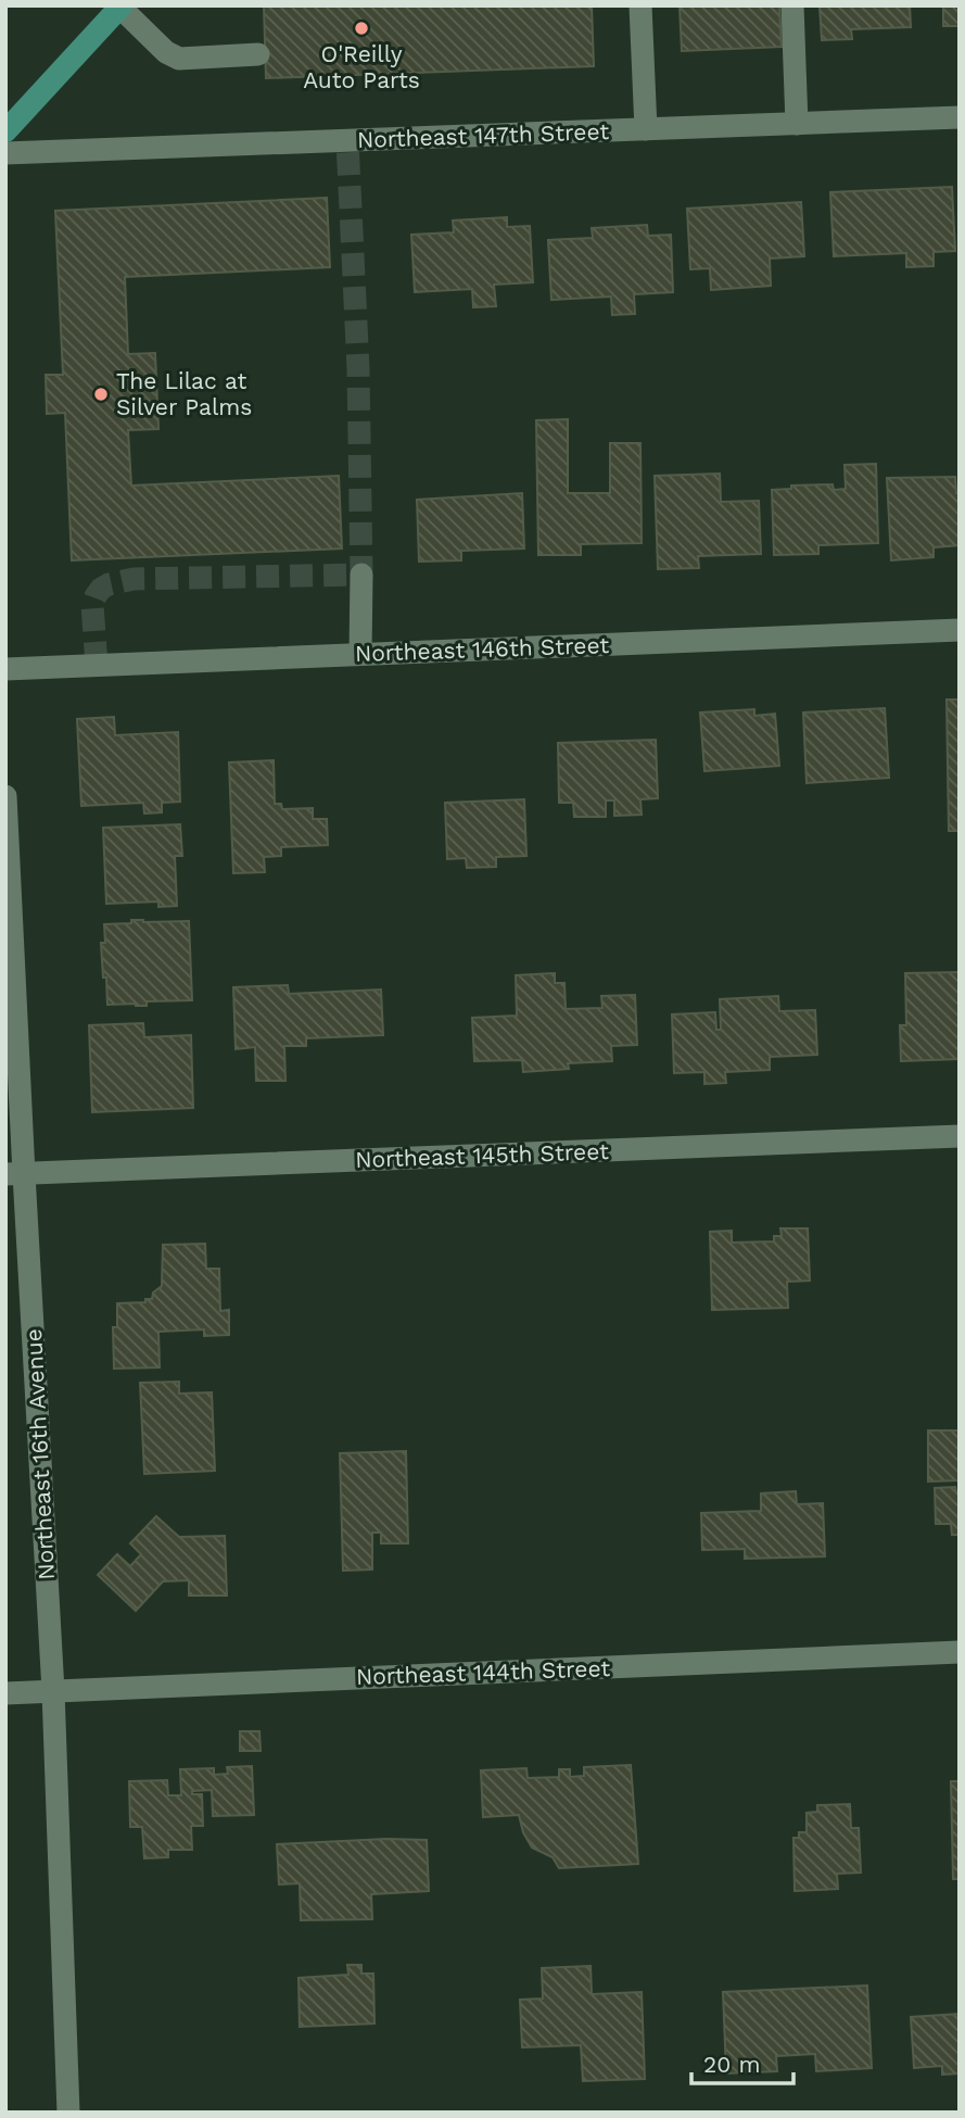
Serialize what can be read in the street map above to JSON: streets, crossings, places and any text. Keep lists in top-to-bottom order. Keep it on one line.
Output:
{"streets":{"street":["Northeast 147th Street","Northeast 146th Street","Northeast 145th Street","Northeast 16th Avenue","Northeast 144th Street"]},"crossings":[["Northeast 145th Street","Northeast 16th Avenue"],["Northeast 16th Avenue","Northeast 144th Street"]],"places":["O'Reilly Auto Parts","The Lilac at Silver Palms"],"scale_bar":"20 m"}
